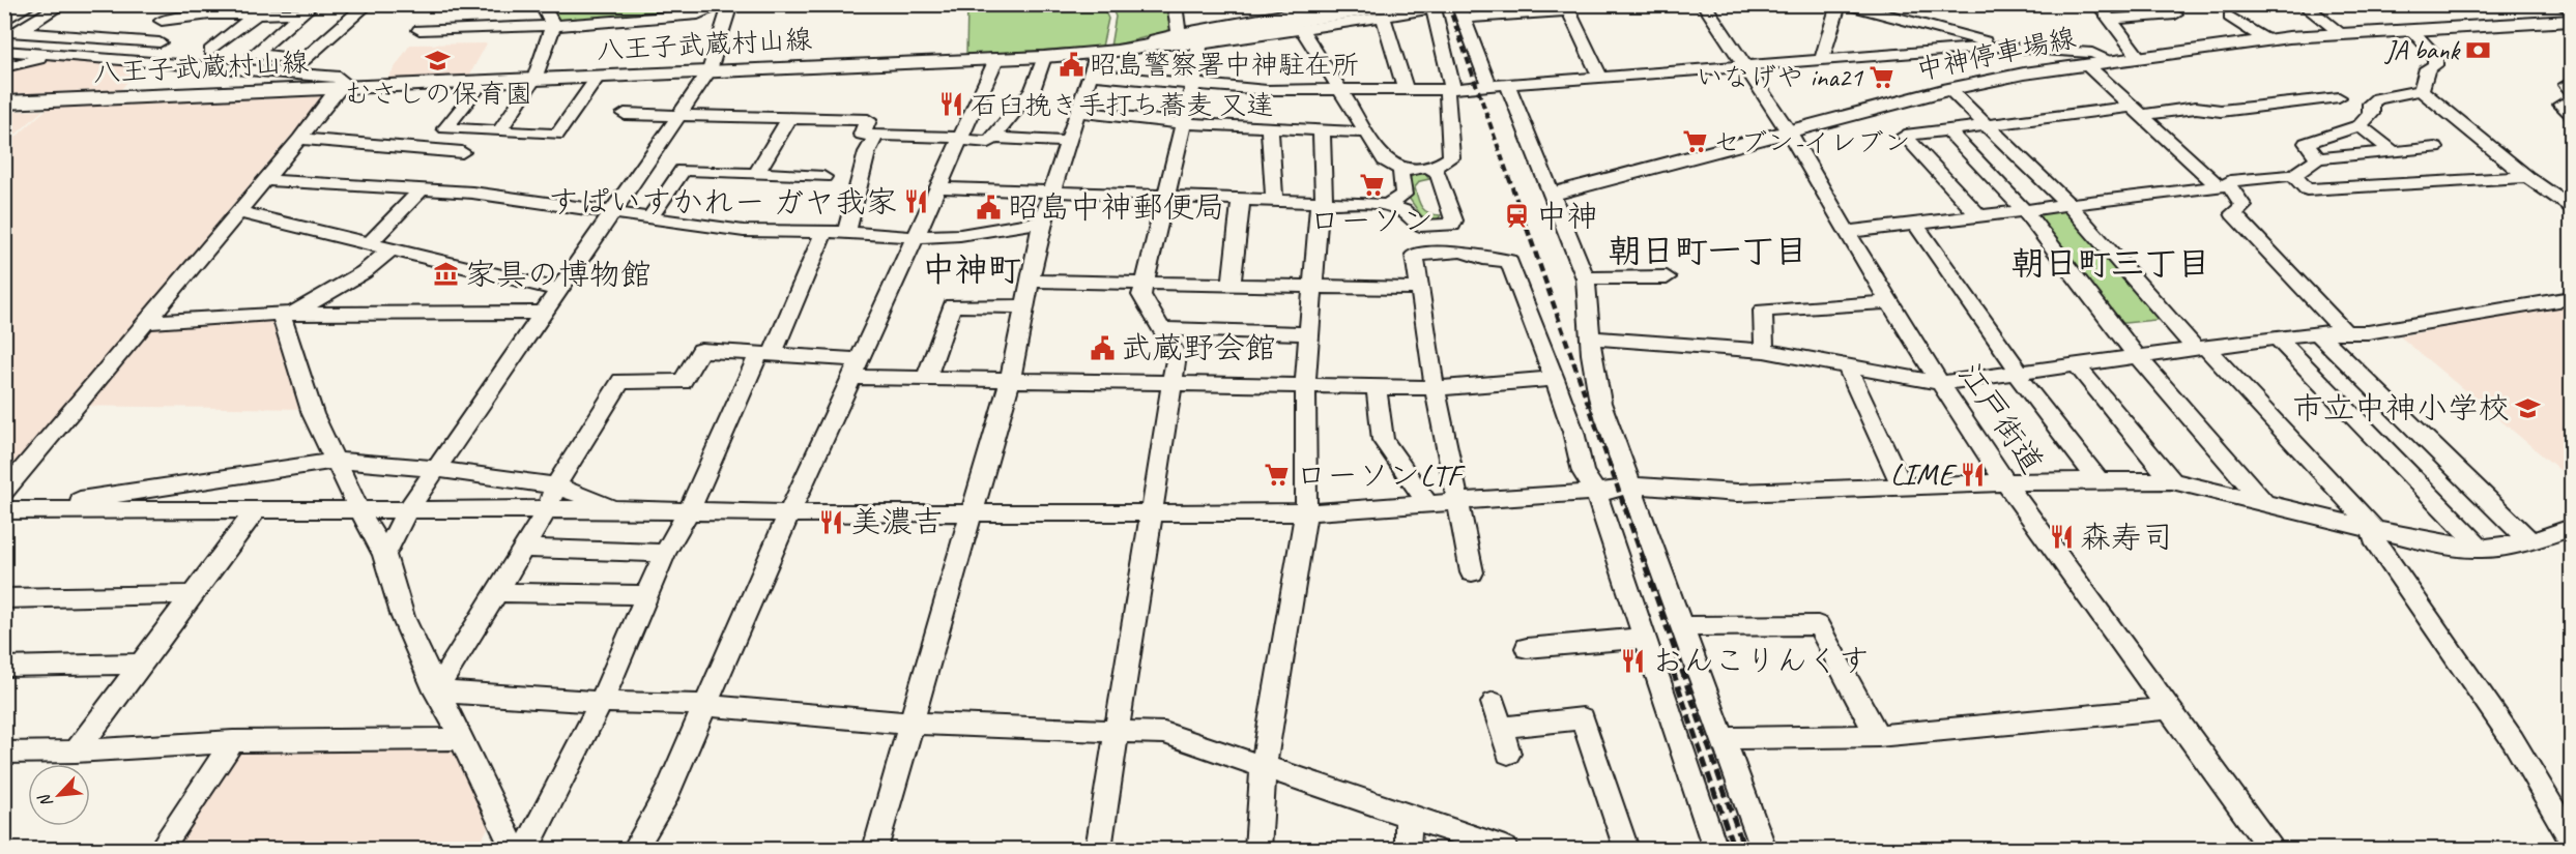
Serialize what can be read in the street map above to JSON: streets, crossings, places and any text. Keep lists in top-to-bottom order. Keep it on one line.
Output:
{"streets":{"main road":["八王子武蔵村山線","中神停車場線"],"street":["江戸街道"]},"crossings":[["中神停車場線","江戸街道"]],"districts":["朝日町一丁目","朝日町三丁目","中神町"],"places":{"bank":["JA bank"],"school or university":["むさしの保育園","市立中神小学校"],"public building":["昭島警察署中神駐在所","昭島中神郵便局","武蔵野会館"],"supermarket":["いなげや ina21","セブン-イレブン","ローソン","ローソンLTF"],"restaurant":["石臼挽き手打ち蕎麦 又達","すぱいすかれー ガヤ我家","LIME","美濃吉","森寿司","おんこりんくす"],"station":["中神"],"museum":["家具の博物館"]},"north":"bottom left"}
